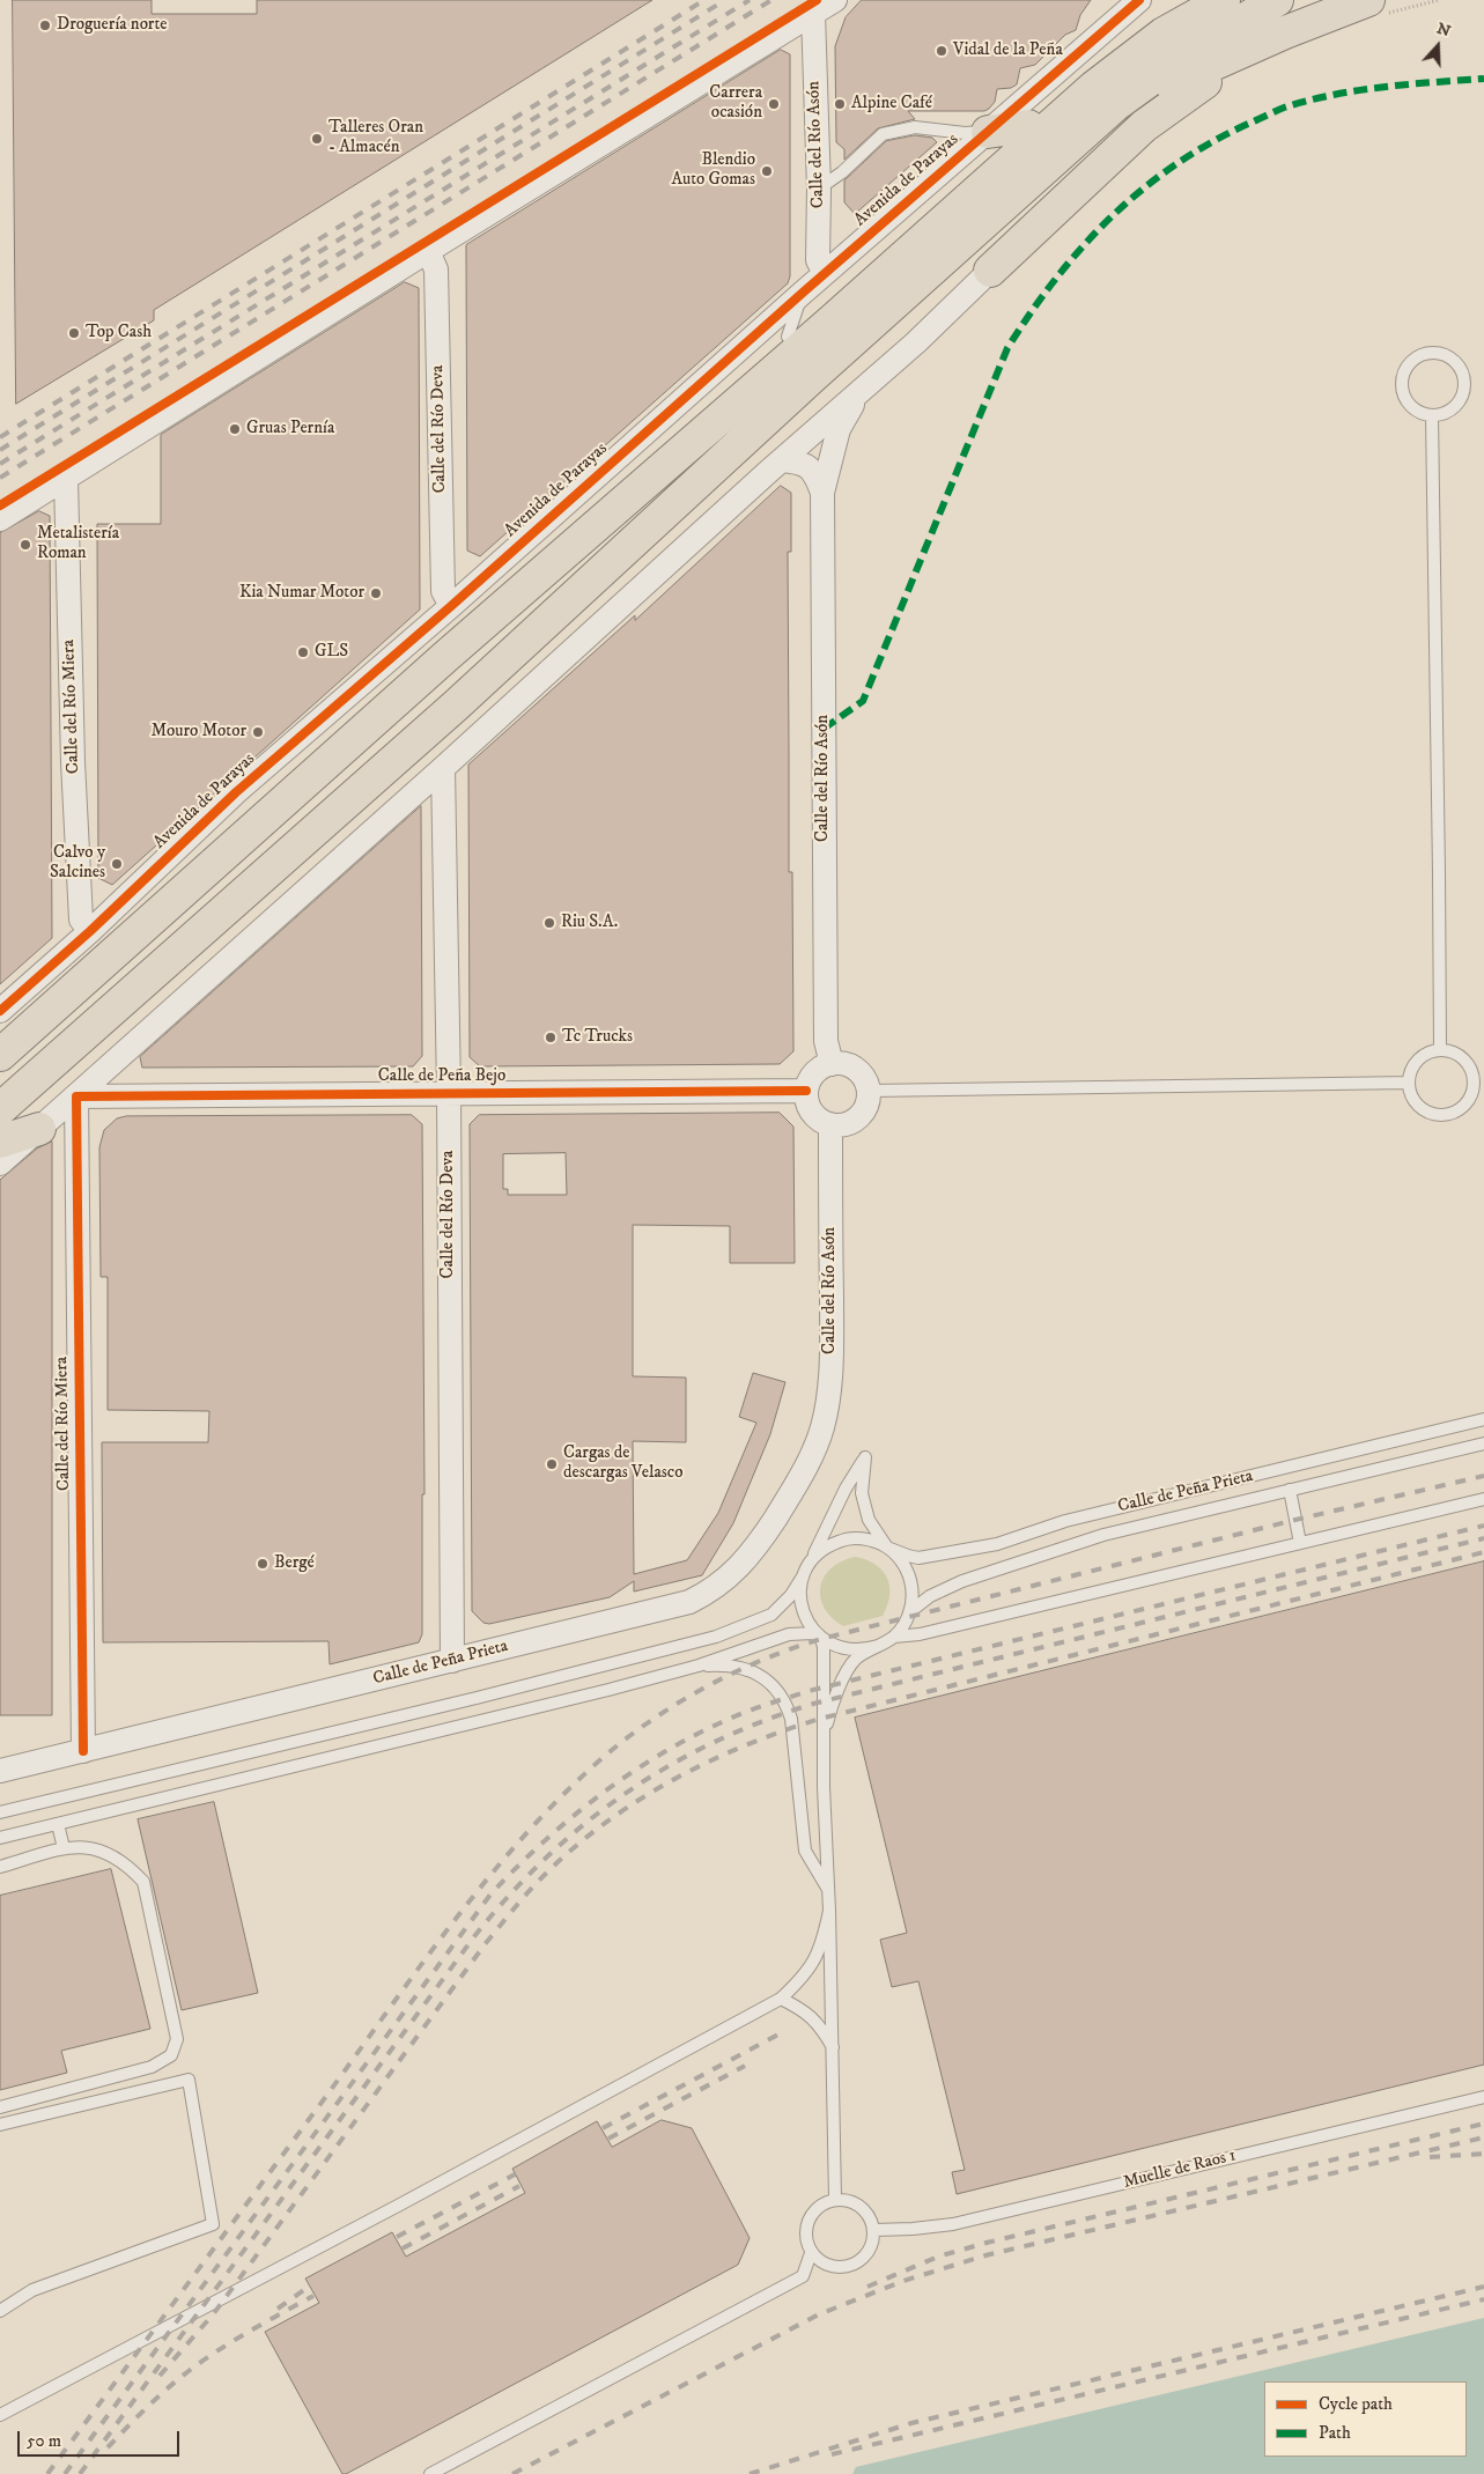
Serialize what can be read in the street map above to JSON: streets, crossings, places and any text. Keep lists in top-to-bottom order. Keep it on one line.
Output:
{"streets":{"street":["Calle del Río Asón","Avenida de Parayas","Calle del Río Deva","Calle del Río Miera","Calle de Peña Bejo","Calle de Peña Prieta"],"lane":["Muelle de Raos 1"]},"crossings":[["Calle del Río Asón","Avenida de Parayas"],["Calle del Río Asón","Calle de Peña Bejo"],["Calle del Río Asón","Calle de Peña Prieta"],["Avenida de Parayas","Calle del Río Deva"],["Avenida de Parayas","Calle del Río Miera"],["Calle del Río Deva","Calle de Peña Bejo"],["Calle del Río Deva","Calle de Peña Prieta"],["Calle del Río Miera","Calle de Peña Bejo"],["Calle del Río Miera","Calle de Peña Prieta"]],"places":["Droguería norte","Vidal de la Peña","Carrera ocasión","Alpine Café","Talleres Oran - Almacén","Blendio Auto Gomas","Top Cash","Gruas Pernía","Metalistería Roman","Kia Numar Motor","GLS","Mouro Motor","Calvo y Salcines","Riu S.A.","Tc Trucks","Cargas de descargas Velasco","Bergé"],"legend":["Cycle path","Path"],"scale_bar":"50 m","north":"top"}
